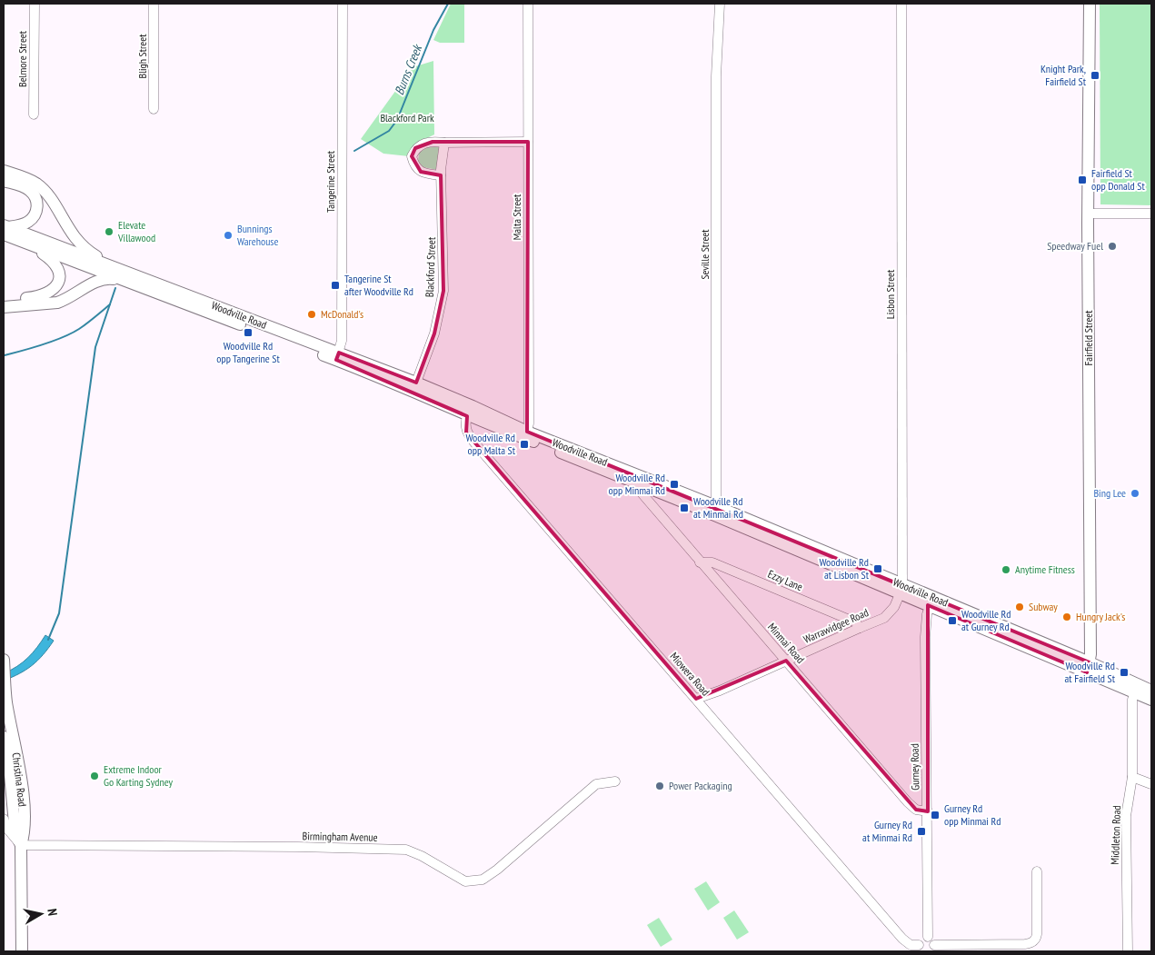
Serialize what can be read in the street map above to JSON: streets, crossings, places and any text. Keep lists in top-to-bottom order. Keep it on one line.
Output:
{"streets":{"main road":["Woodville Road","Fairfield Street","Christina Road"],"street":["Bligh Street","Belmore Street","Tangerine Street","Malta Street","Seville Street","Blackford Street","Lisbon Street","Ezzy Lane","Warrawidgee Road","Minmai Road","Miowera Road","Gurney Road","Middleton Road","Birmingham Avenue"]},"crossings":[["Tangerine Street","Woodville Road"],["Malta Street","Woodville Road"],["Seville Street","Woodville Road"],["Blackford Street","Woodville Road"],["Lisbon Street","Woodville Road"],["Lisbon Street","Warrawidgee Road"],["Woodville Road","Fairfield Street"],["Woodville Road","Warrawidgee Road"],["Woodville Road","Minmai Road"],["Woodville Road","Miowera Road"],["Woodville Road","Gurney Road"],["Woodville Road","Middleton Road"],["Ezzy Lane","Warrawidgee Road"],["Ezzy Lane","Minmai Road"],["Warrawidgee Road","Minmai Road"],["Warrawidgee Road","Miowera Road"],["Minmai Road","Gurney Road"],["Christina Road","Birmingham Avenue"]],"water":["Burns Creek"],"parks":["Blackford Park"],"places":{"transit":["Knight Park, Fairfield St","Fairfield St opp Donald St","Tangerine St after Woodville Rd","Woodville Rd opp Tangerine St","Woodville Rd opp Malta St","Woodville Rd opp Minmai Rd","Woodville Rd at Minmai Rd","Woodville Rd at Lisbon St","Woodville Rd at Gurney Rd","Woodville Rd at Fairfield St","Gurney Rd opp Minmai Rd","Gurney Rd at Minmai Rd"],"other":["Elevate Villawood","Bunnings Warehouse","Speedway Fuel","McDonald's","Bing Lee","Anytime Fitness","Subway","Hungry Jack's","Extreme Indoor Go Karting Sydney","Power Packaging"]},"north":"right"}
